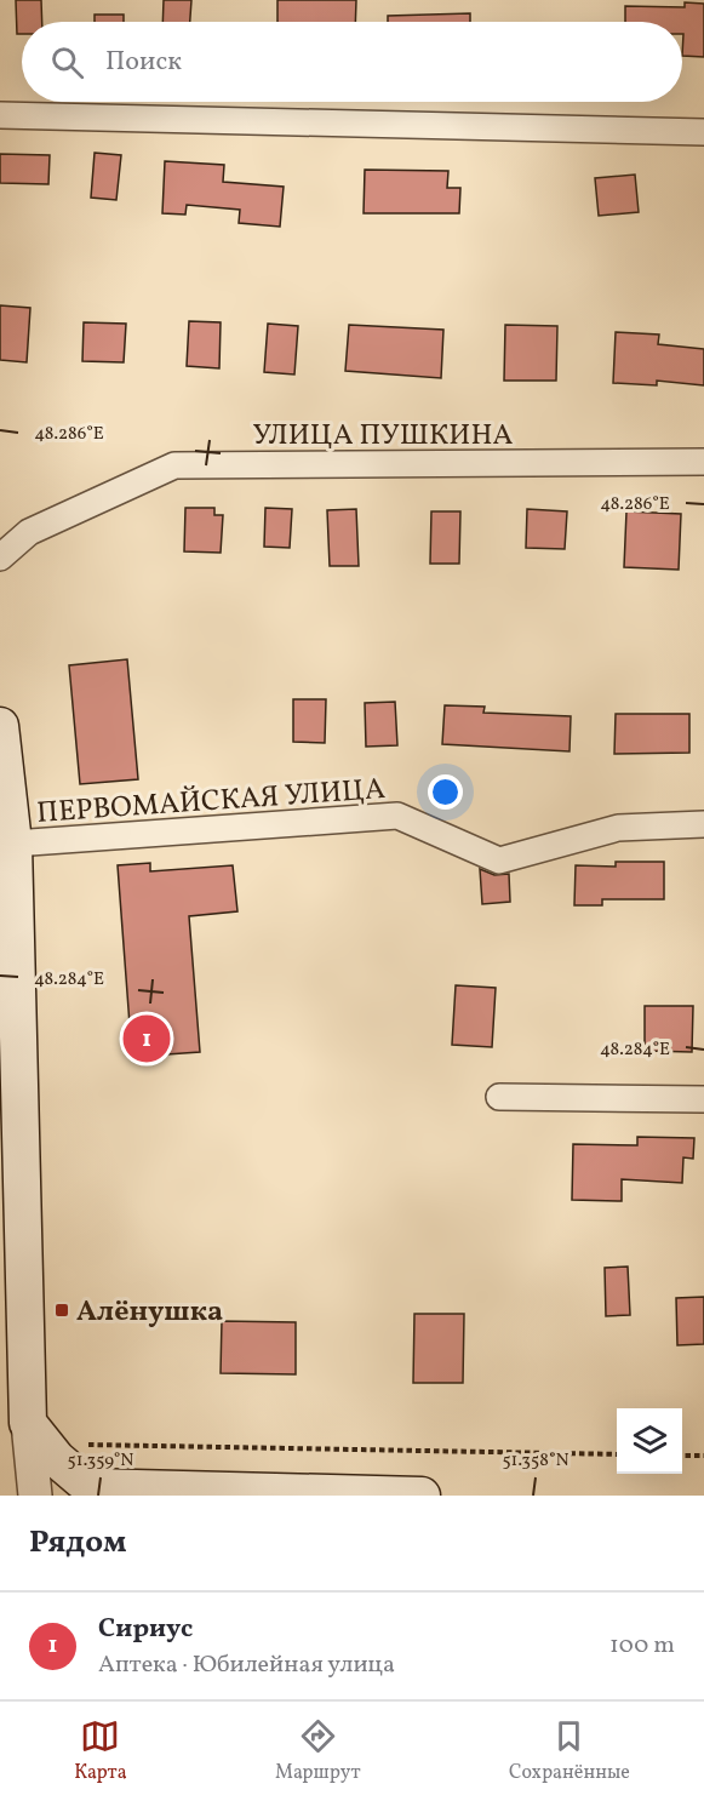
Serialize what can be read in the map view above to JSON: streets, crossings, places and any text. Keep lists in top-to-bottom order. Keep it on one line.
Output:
{"streets":{"street":["УЛИЦА ПУШКИНА","ПЕРВОМАЙСКАЯ УЛИЦА"]},"places":{"transit":["Алёнушка"]},"page":{"search":"Поиск","pins":"1","heading":"Рядом","list":[{"mark":"1","name":"Сириус","note":"Аптека · Юбилейная улица","value":"100 m"}],"nav":["Карта","Маршрут","Сохранённые"]},"coordinates":["48.286°E","48.284°E","51.359°N","51.358°N"]}
